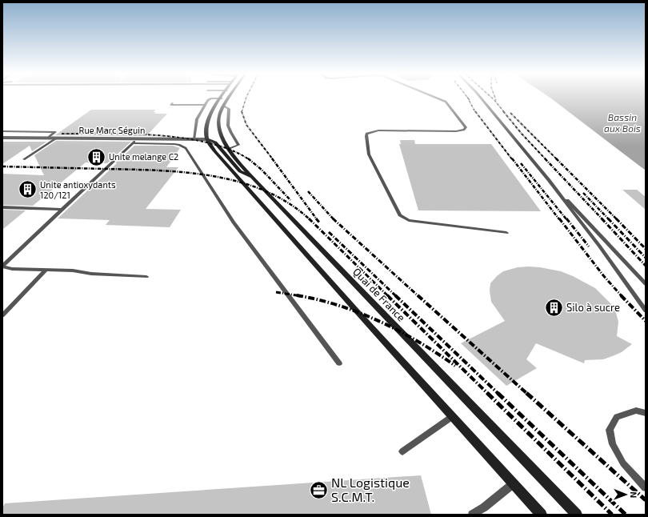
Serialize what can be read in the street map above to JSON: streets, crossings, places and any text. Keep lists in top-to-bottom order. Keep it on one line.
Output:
{"streets":{"main road":["Rue Marc Séguin","Quai de France"]},"crossings":[["Rue Marc Séguin","Quai de France"]],"water":["Bassin aux Bois"],"places":{"building":["Unite melange C2","Unite antioxydants 120/121","Silo à sucre"],"office":["NL Logistique S.C.M.T."]},"north":"right"}
